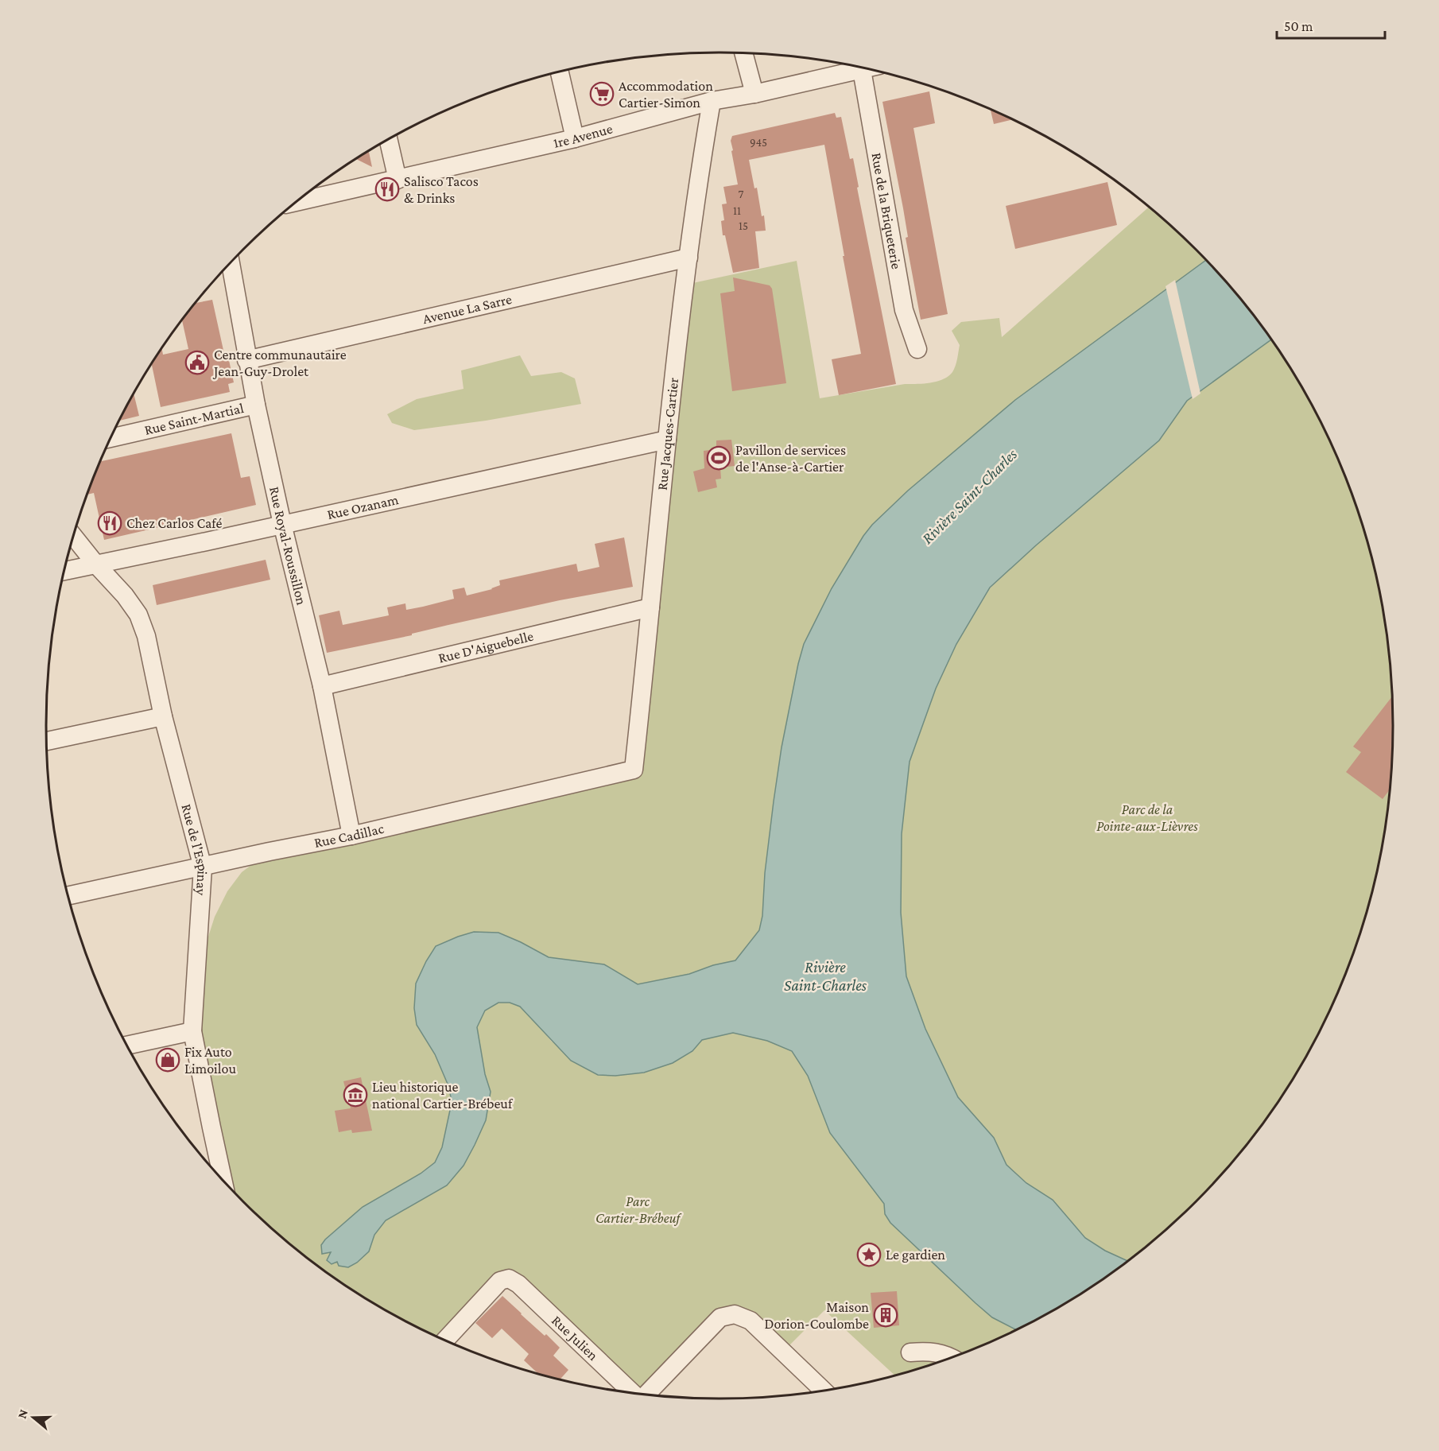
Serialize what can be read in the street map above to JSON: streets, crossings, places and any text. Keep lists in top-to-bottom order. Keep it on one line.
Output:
{"streets":{"street":["1re Avenue","Rue de la Briqueterie","Avenue La Sarre","Rue Saint-Martial","Rue Jacques-Cartier","Rue Ozanam","Rue Royal-Roussillon","Rue D'Aiguebelle","Rue Cadillac","Rue de l'Espinay","Rue Julien"]},"crossings":[["1re Avenue","Rue de la Briqueterie"],["1re Avenue","Rue Jacques-Cartier"],["Avenue La Sarre","Rue Jacques-Cartier"],["Avenue La Sarre","Rue Royal-Roussillon"],["Rue Saint-Martial","Rue Royal-Roussillon"],["Rue Jacques-Cartier","Rue Ozanam"],["Rue Jacques-Cartier","Rue D'Aiguebelle"],["Rue Jacques-Cartier","Rue Cadillac"],["Rue Ozanam","Rue Royal-Roussillon"],["Rue Ozanam","Rue de l'Espinay"],["Rue Royal-Roussillon","Rue D'Aiguebelle"],["Rue Royal-Roussillon","Rue Cadillac"],["Rue Cadillac","Rue de l'Espinay"]],"water":["Rivière Saint-Charles"],"parks":["Parc de la Pointe-aux-Lièvres","Parc Cartier-Brébeuf"],"places":{"supermarket":["Accommodation Cartier-Simon"],"restaurant":["Salisco Tacos & Drinks","Chez Carlos Café"],"public building":["Centre communautaire Jean-Guy-Drolet"],"sports":["Pavillon de services de l'Anse-à-Cartier"],"shop":["Fix Auto Limoilou"],"museum":["Lieu historique national Cartier-Brébeuf"],"place":["Le gardien"],"building":["Maison Dorion-Coulombe"]},"house_numbers":["945","7","11","15"],"scale_bar":"50 m","north":"left"}
